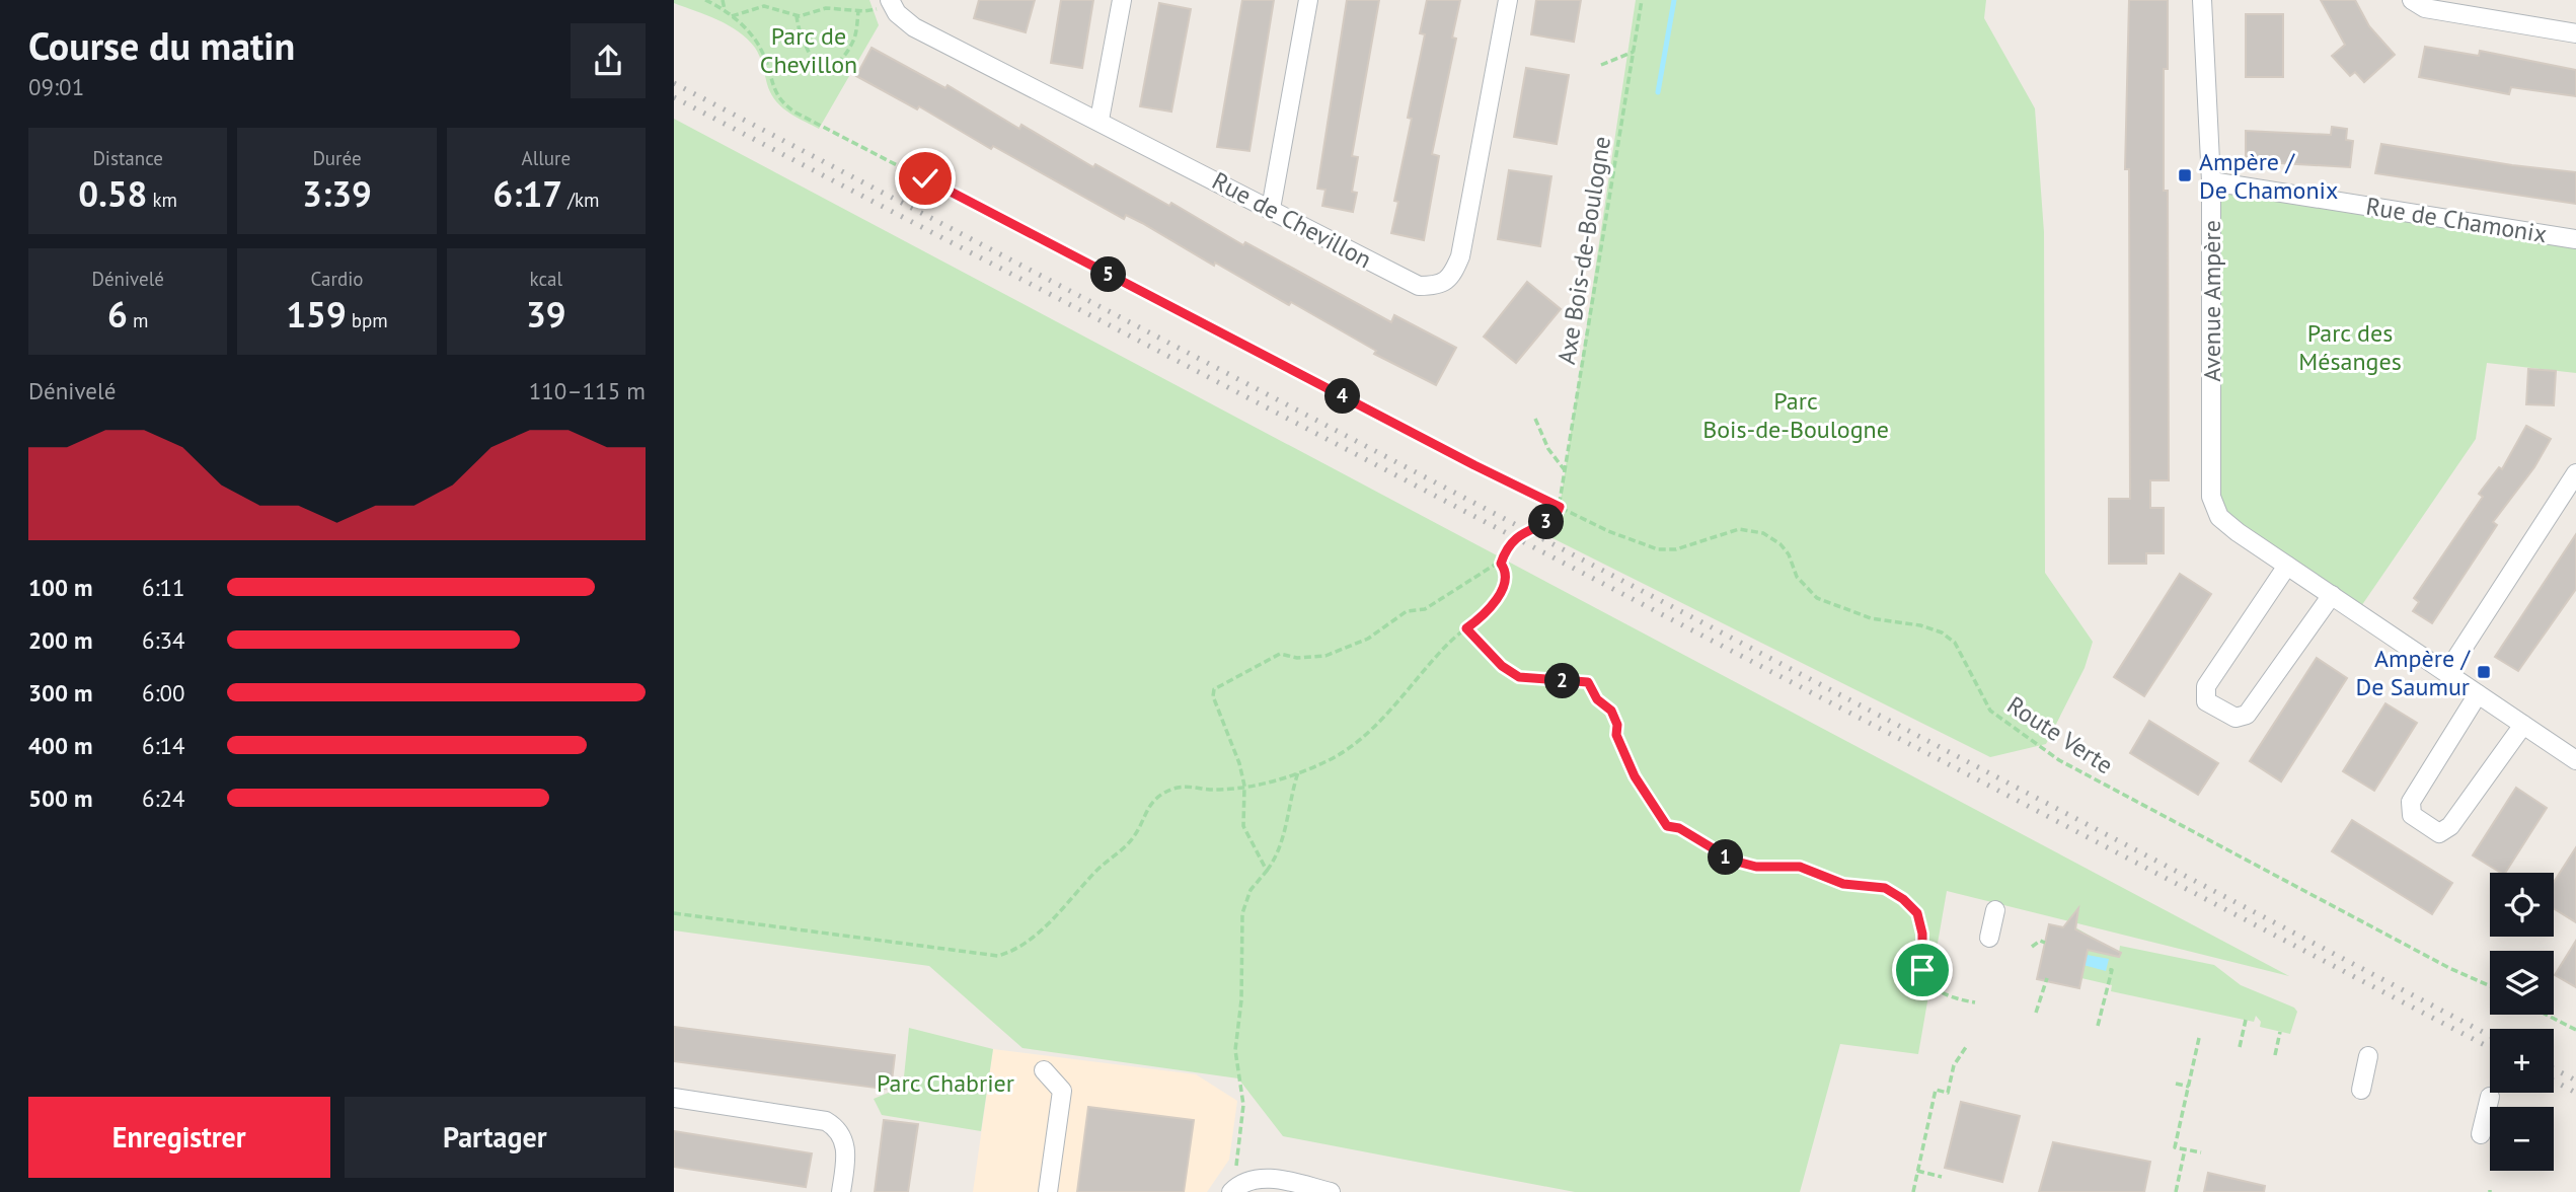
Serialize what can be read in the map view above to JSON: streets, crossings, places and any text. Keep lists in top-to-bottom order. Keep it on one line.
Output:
{"streets":{"street":["Rue de Chevillon","Rue de Chamonix","Avenue Ampère"],"path":["Axe Bois-de-Boulogne","Route Verte"]},"crossings":[["Rue de Chamonix","Avenue Ampère"],["Axe Bois-de-Boulogne","Route Verte"]],"parks":["Parc de Chevillon","Parc des Mésanges","Parc Bois-de-Boulogne","Parc Chabrier"],"places":{"transit":["Ampère / De Chamonix","Ampère / De Saumur"]},"page":{"heading":["Course du matin","09:01"],"stats":[["Distance","0.58 km"],["Durée","3:39"],["Allure","6:17 /km"],["Dénivelé","6 m"],["Cardio","159 bpm"],["kcal","39"]],"pins":["5","4","3","2","1"],"chart":["Dénivelé","110–115 m"],"list":[{"name":"100 m","note":"6:11"},{"name":"200 m","note":"6:34"},{"name":"300 m","note":"6:00"},{"name":"400 m","note":"6:14"},{"name":"500 m","note":"6:24"}],"map_buttons":["+","−"],"buttons":["Enregistrer","Partager"]}}
